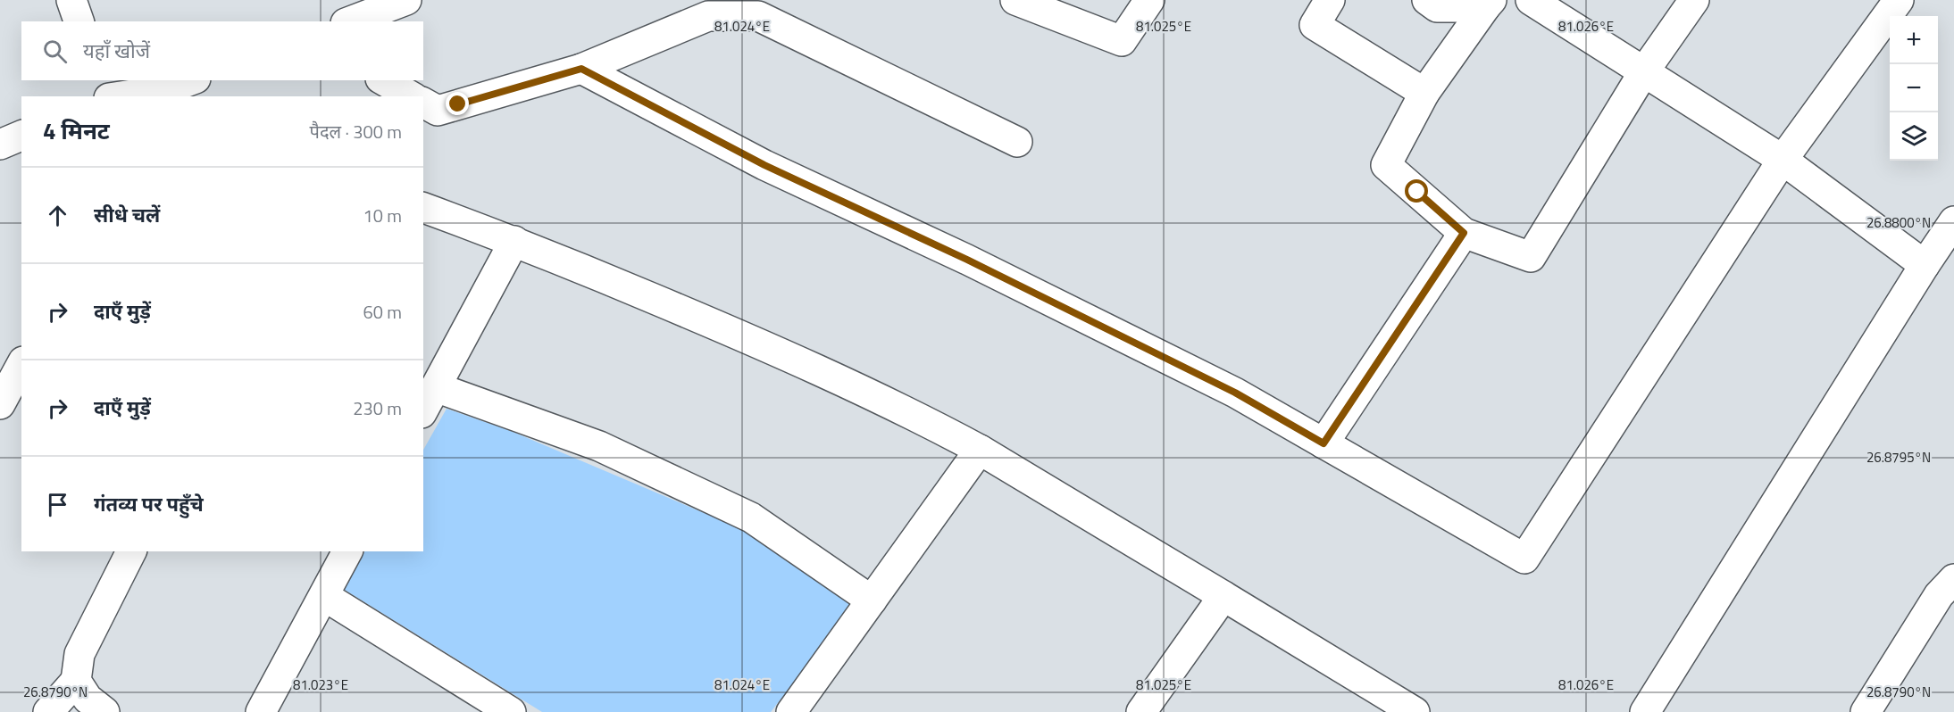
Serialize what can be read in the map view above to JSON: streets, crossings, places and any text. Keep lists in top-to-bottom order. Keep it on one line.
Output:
{"page":{"map_buttons":["+","−"],"search":"यहाँ खोजें","heading":["4 मिनट","पैदल · 300 m"],"list":[["सीधे चलें","10 m"],["दाएँ मुड़ें","60 m"],["दाएँ मुड़ें","230 m"],"गंतव्य पर पहुँचे"]},"coordinates":["81.024°E","81.025°E","81.026°E","26.8800°N","26.8795°N","81.023°E","26.8790°N"]}
